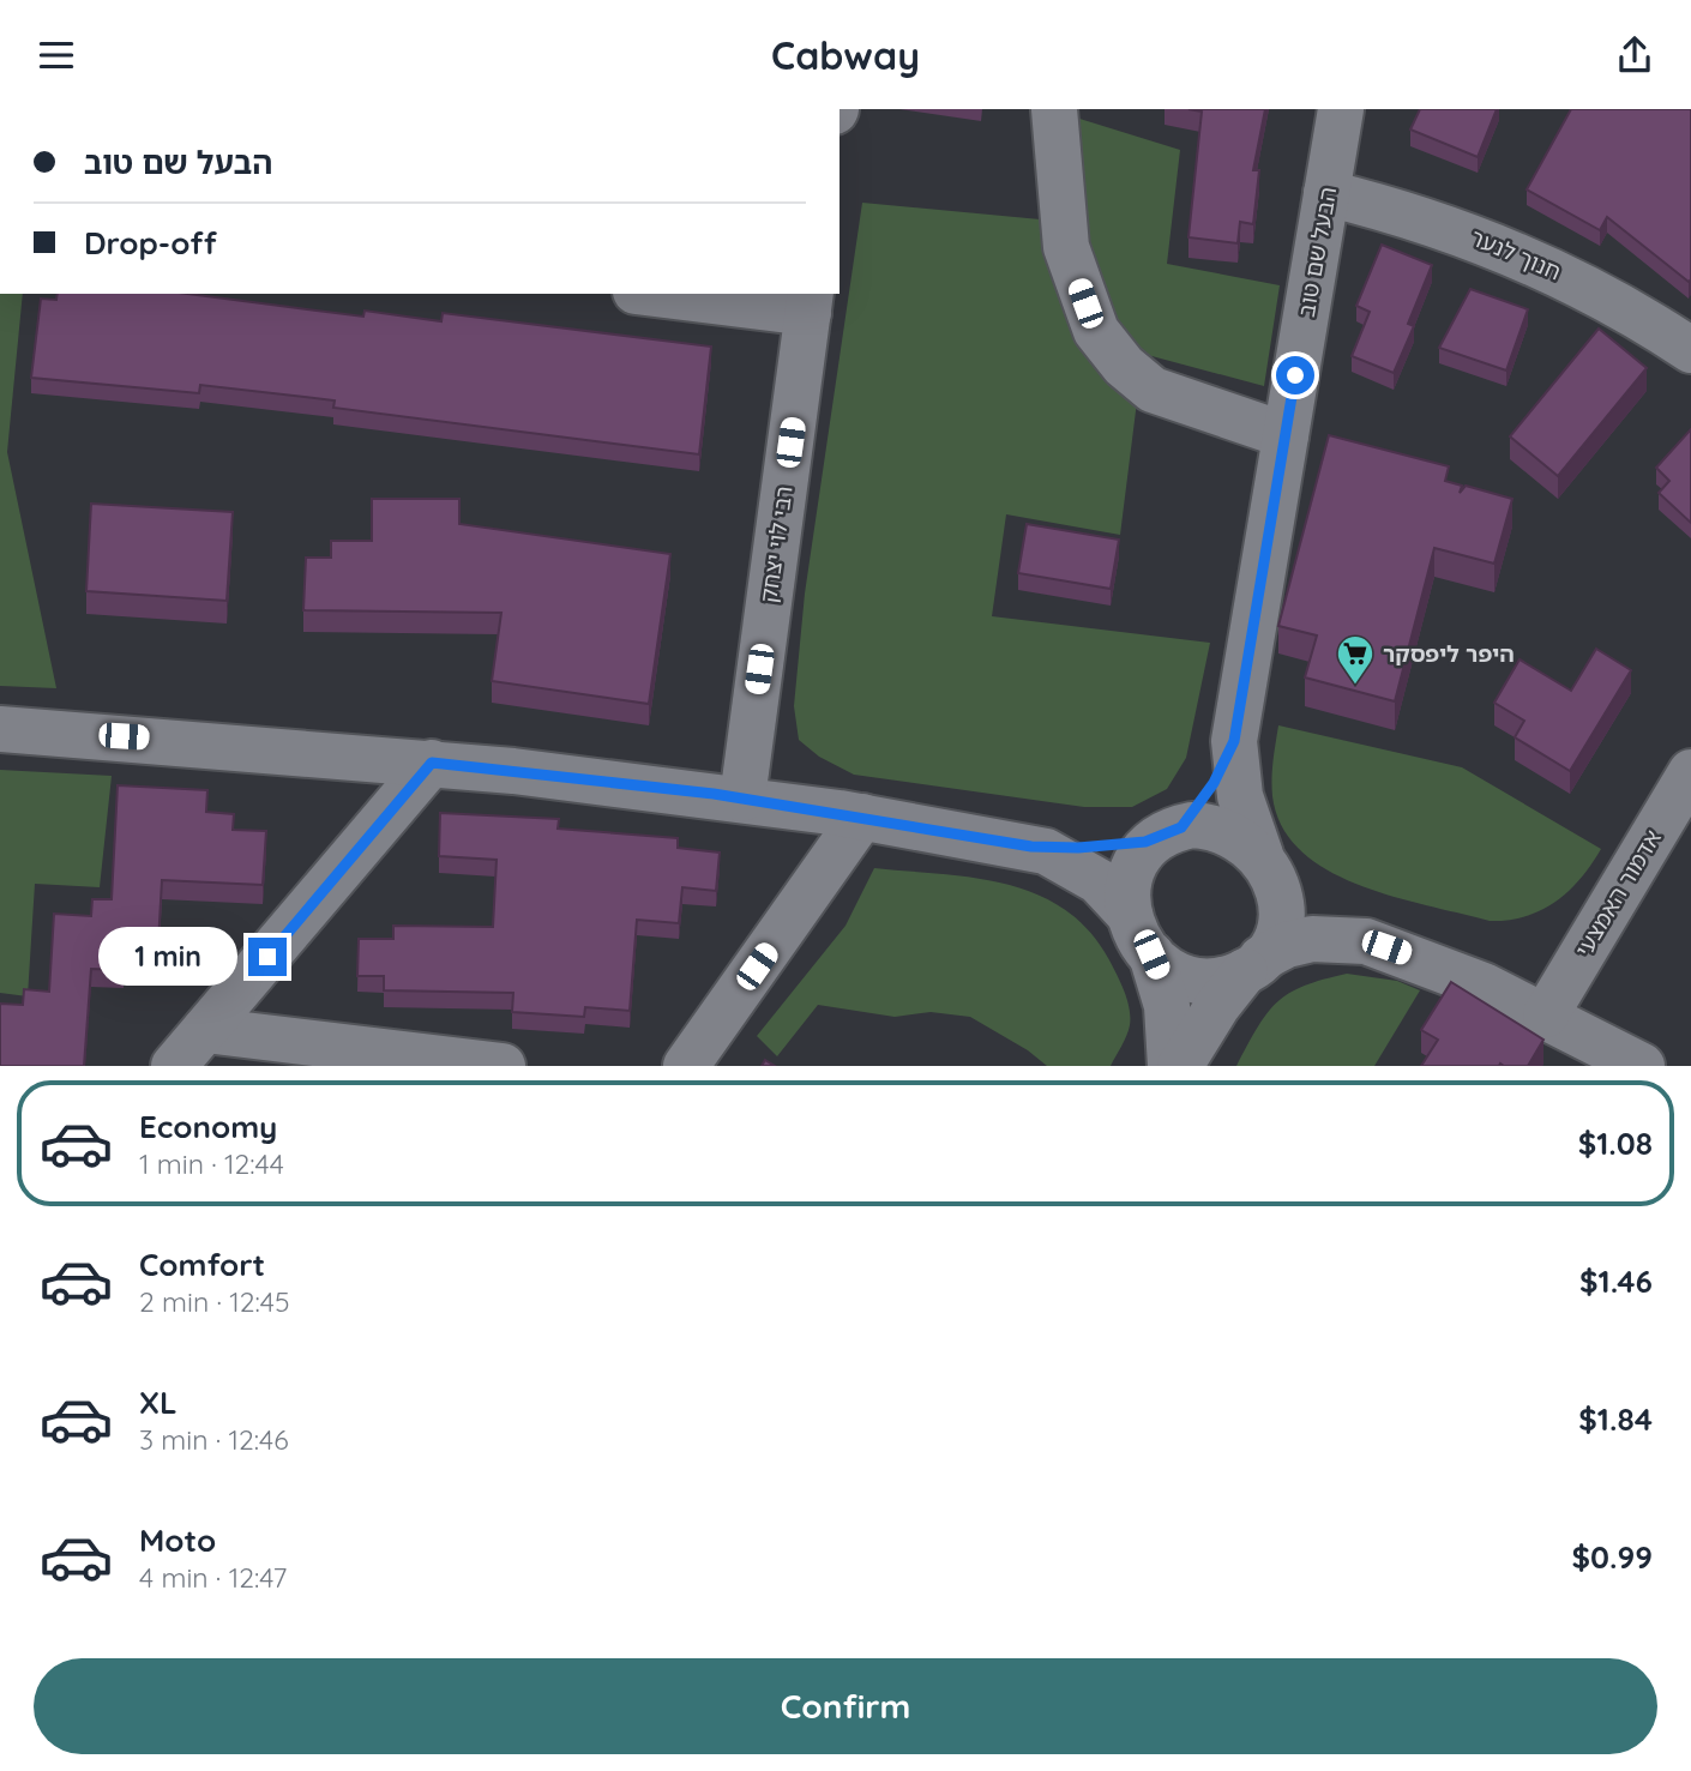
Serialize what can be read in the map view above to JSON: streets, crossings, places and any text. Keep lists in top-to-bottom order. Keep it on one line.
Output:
{"streets":{"street":["הבעל שם טוב","חנוך לנער","רבי לוי יצחק","אדמור האמצעי"]},"crossings":[["הבעל שם טוב","חנוך לנער"]],"places":{"supermarket":["היפר ליפסקר"]},"page":{"header":"Cabway","banner":["הבעל שם טוב","Drop-off"],"bubble":"1 min","list":[{"name":"Economy","note":"1 min · 12:44","value":"$1.08"},{"name":"Comfort","note":"2 min · 12:45","value":"$1.46"},{"name":"XL","note":"3 min · 12:46","value":"$1.84"},{"name":"Moto","note":"4 min · 12:47","value":"$0.99"}],"buttons":"Confirm"}}
